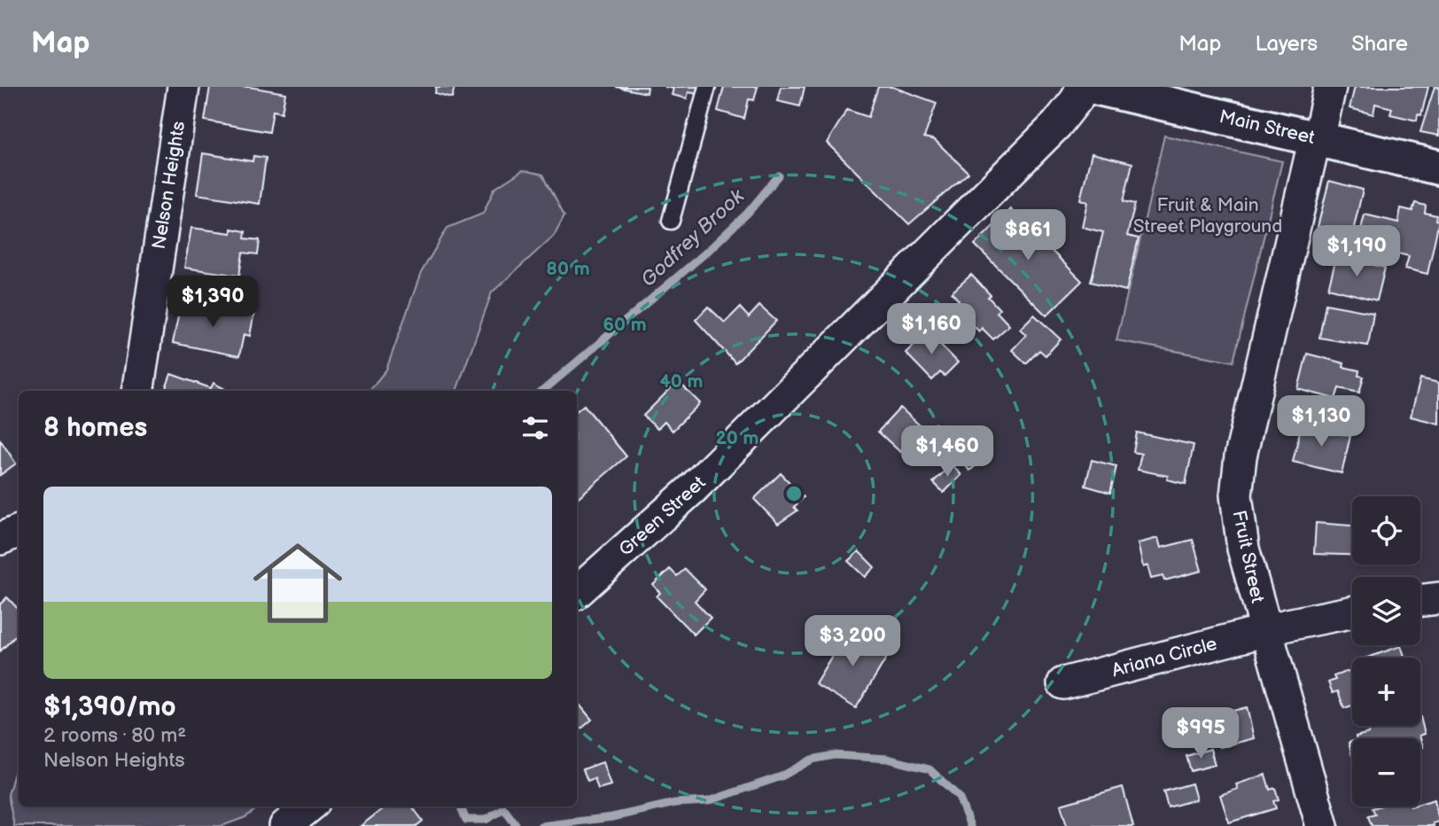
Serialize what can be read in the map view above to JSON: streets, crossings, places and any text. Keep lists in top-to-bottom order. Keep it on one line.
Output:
{"streets":{"main road":["Main Street"],"street":["Nelson Heights","Green Street","Fruit Street","Ariana Circle"]},"crossings":[["Main Street","Fruit Street"],["Fruit Street","Ariana Circle"]],"water":["Godfrey Brook"],"parks":["Fruit & Main Street Playground"],"page":{"header":"Map","nav":["Map","Layers","Share"],"price":["$861","$1,190","$1,390","$1,160","$1,130","$1,460","$3,200","$995"],"heading":"8 homes","list":[{"name":"$1,390/mo","note":"2 rooms · 80 m² · Nelson Heights"}],"map_buttons":["+","−"]},"rings":["80 m","60 m","40 m","20 m"]}
